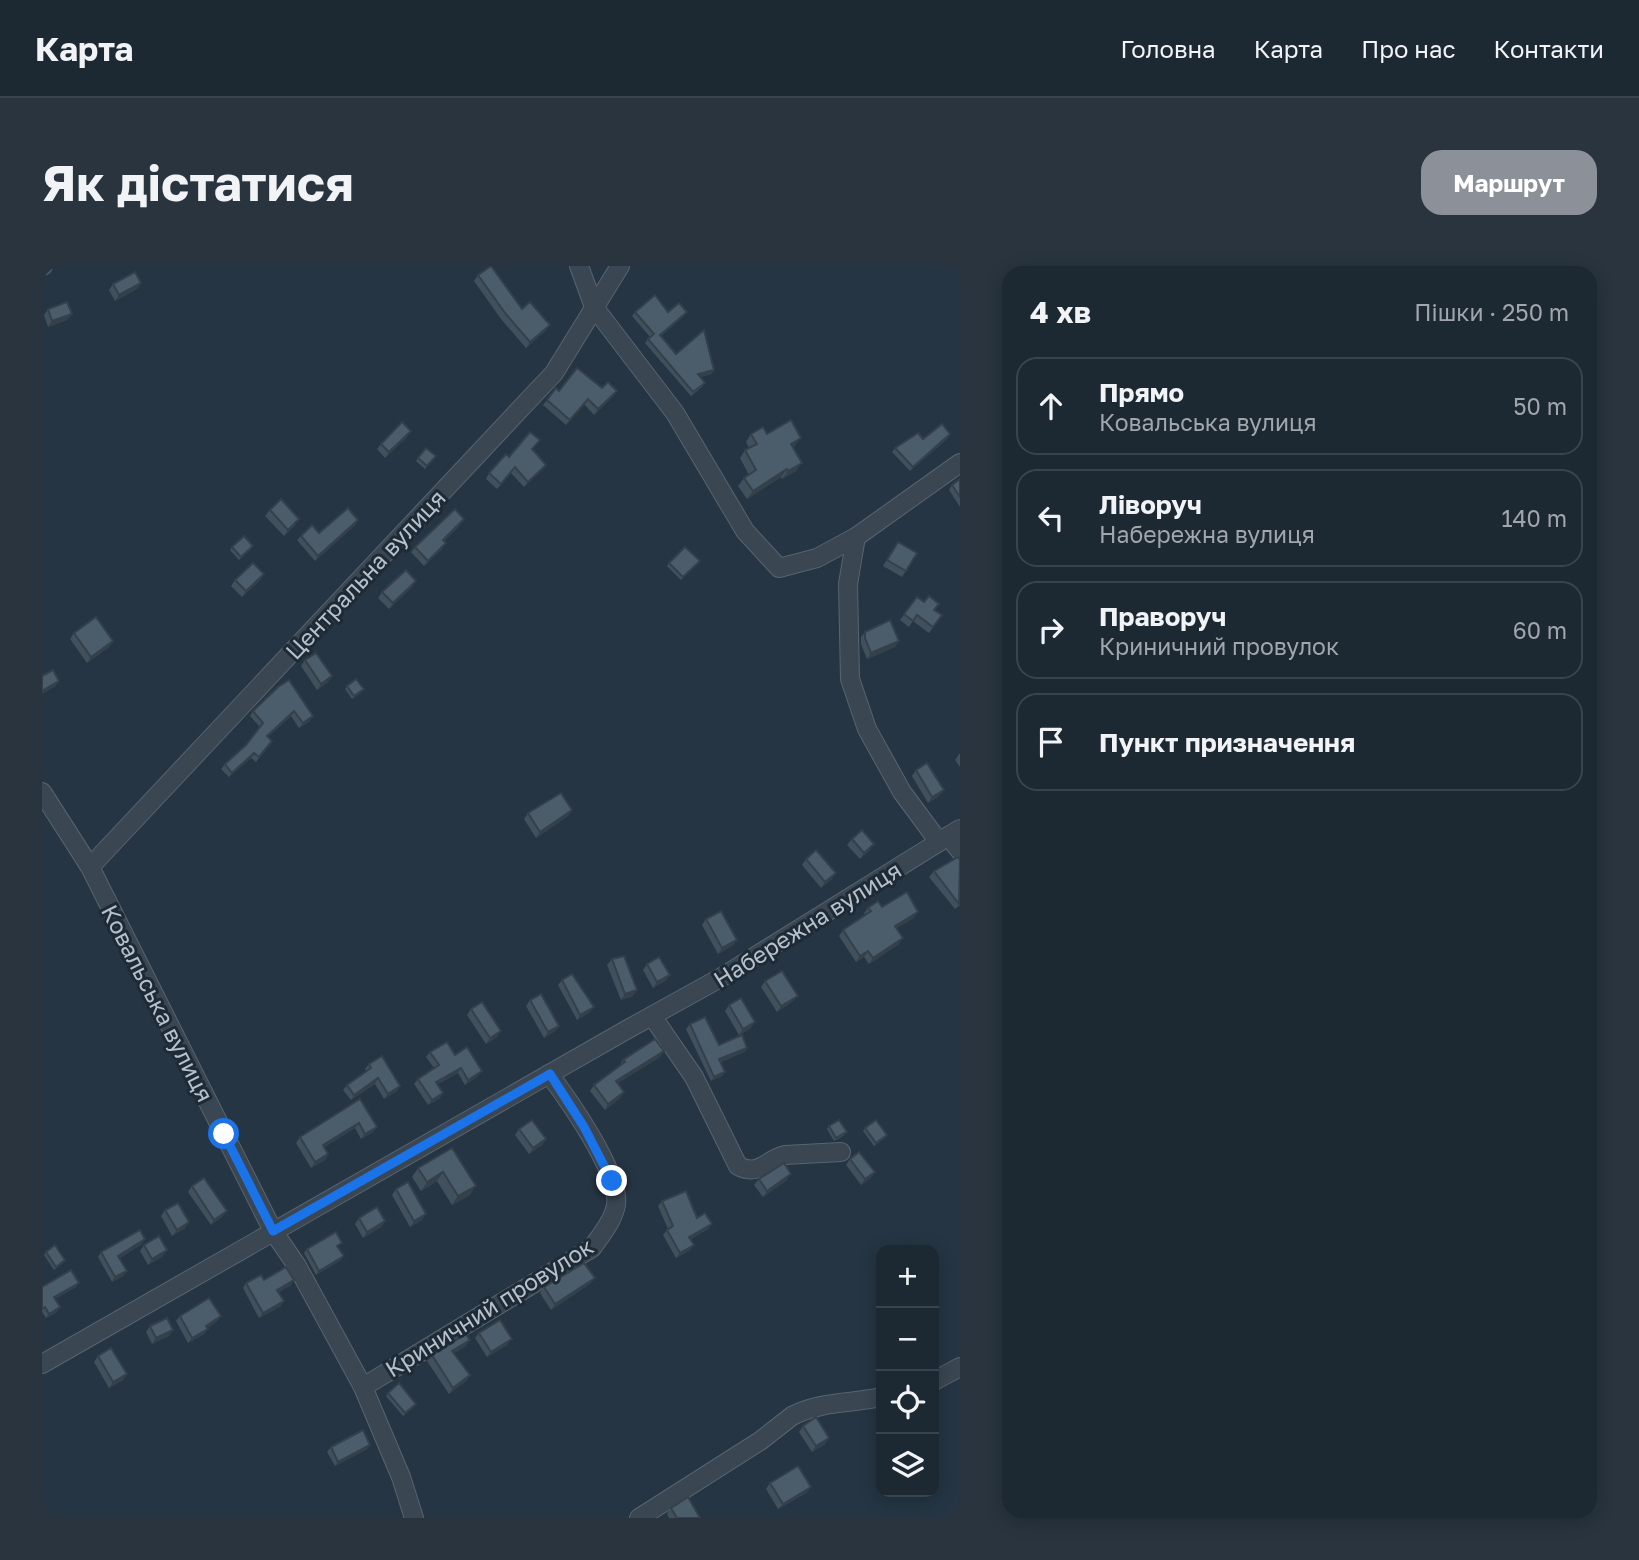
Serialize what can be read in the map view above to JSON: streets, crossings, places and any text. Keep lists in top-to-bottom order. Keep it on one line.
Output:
{"streets":{"street":["Центральна вулиця","Набережна вулиця","Ковальська вулиця","Криничний провулок"]},"crossings":[["Центральна вулиця","Ковальська вулиця"],["Набережна вулиця","Ковальська вулиця"],["Набережна вулиця","Криничний провулок"],["Ковальська вулиця","Криничний провулок"]],"page":{"header":"Карта","nav":["Головна","Карта","Про нас","Контакти"],"buttons":"Маршрут","title":"Як дістатися","heading":["4 хв","Пішки · 250 m"],"list":[["Прямо","Ковальська вулиця","50 m"],["Ліворуч","Набережна вулиця","140 m"],["Праворуч","Криничний провулок","60 m"],"Пункт призначення"],"map_buttons":["+","−"]}}
